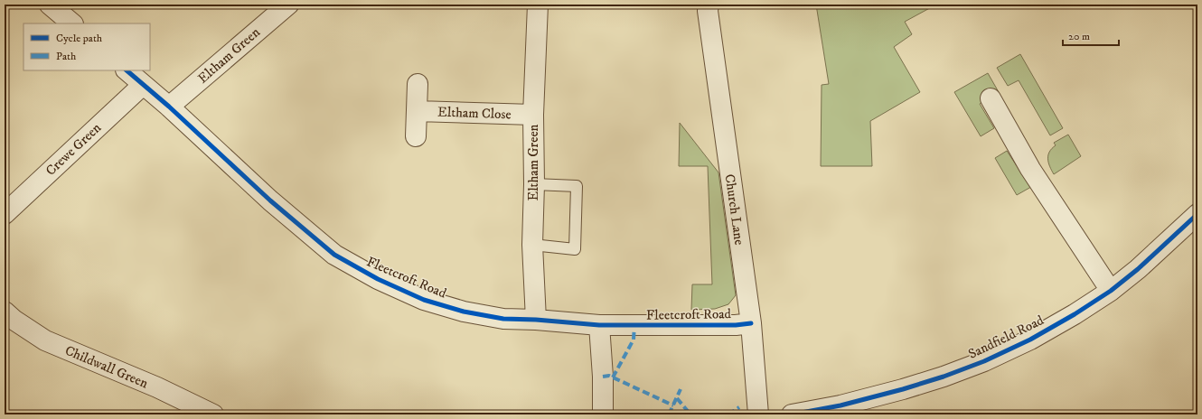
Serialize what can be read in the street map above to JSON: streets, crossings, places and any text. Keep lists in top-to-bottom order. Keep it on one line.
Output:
{"streets":{"street":["Eltham Green","Eltham Close","Crewe Green","Church Lane","Fleetcroft Road","Sandfield Road","Childwall Green"]},"crossings":[["Eltham Green","Eltham Close"],["Eltham Green","Fleetcroft Road"],["Crewe Green","Fleetcroft Road"],["Church Lane","Fleetcroft Road"]],"legend":["Cycle path","Path"],"scale_bar":"20 m"}
